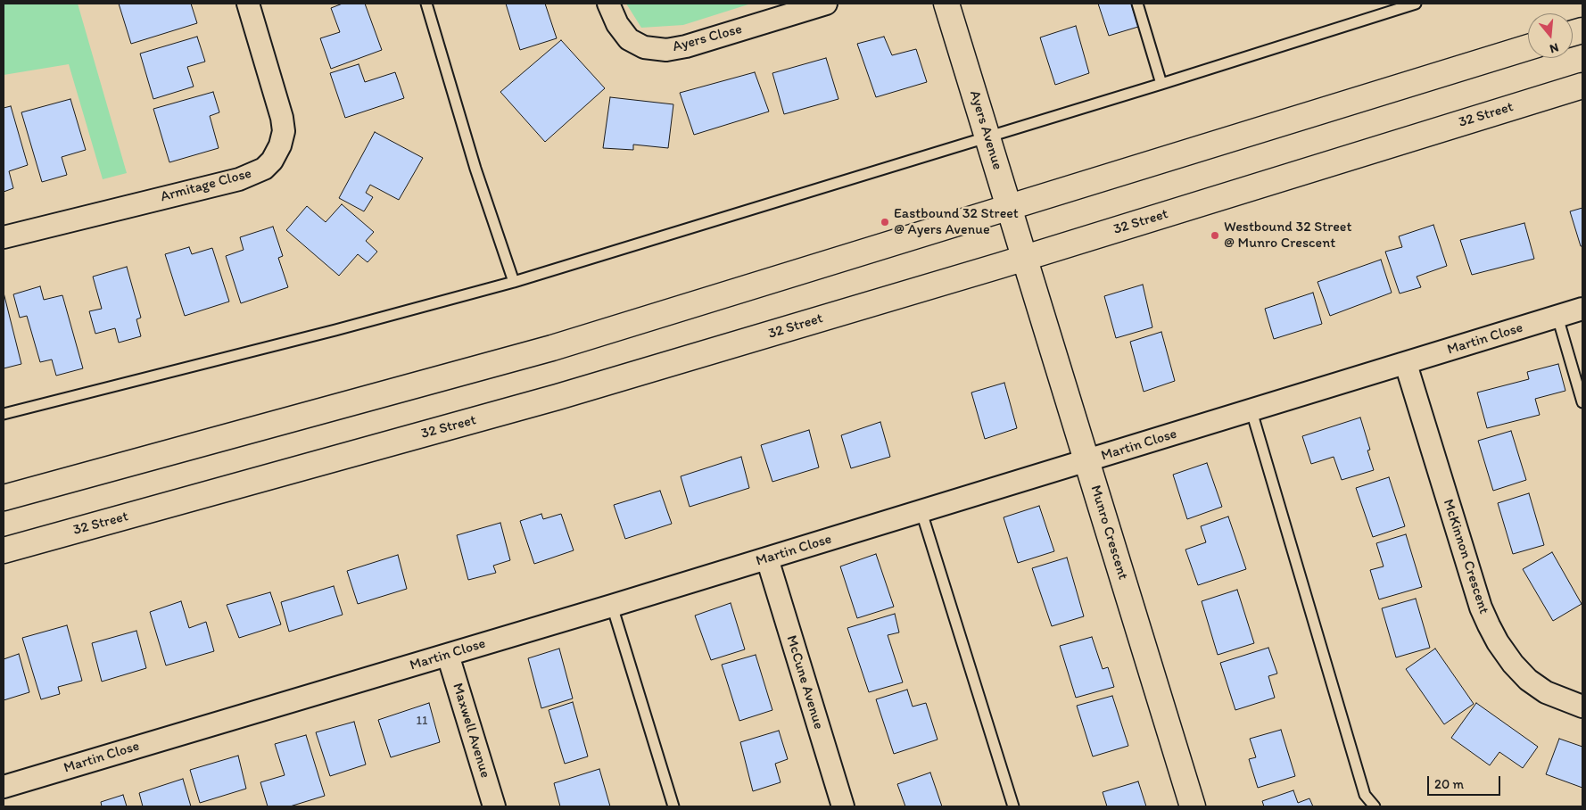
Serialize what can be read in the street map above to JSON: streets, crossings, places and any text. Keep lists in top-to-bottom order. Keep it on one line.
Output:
{"streets":{"main road":["32 Street","Ayers Avenue","Munro Crescent"],"street":["Ayers Close","Armitage Close","Martin Close","McKinnon Crescent","McCune Avenue","Maxwell Avenue"]},"crossings":[["32 Street","Ayers Avenue"],["32 Street","Munro Crescent"],["Ayers Avenue","Munro Crescent"],["Martin Close","Munro Crescent"],["Martin Close","McKinnon Crescent"],["Martin Close","McCune Avenue"],["Martin Close","Maxwell Avenue"]],"places":["Eastbound 32 Street @ Ayers Avenue","Westbound 32 Street @ Munro Crescent"],"house_numbers":["11"],"scale_bar":"20 m","north":"bottom"}
